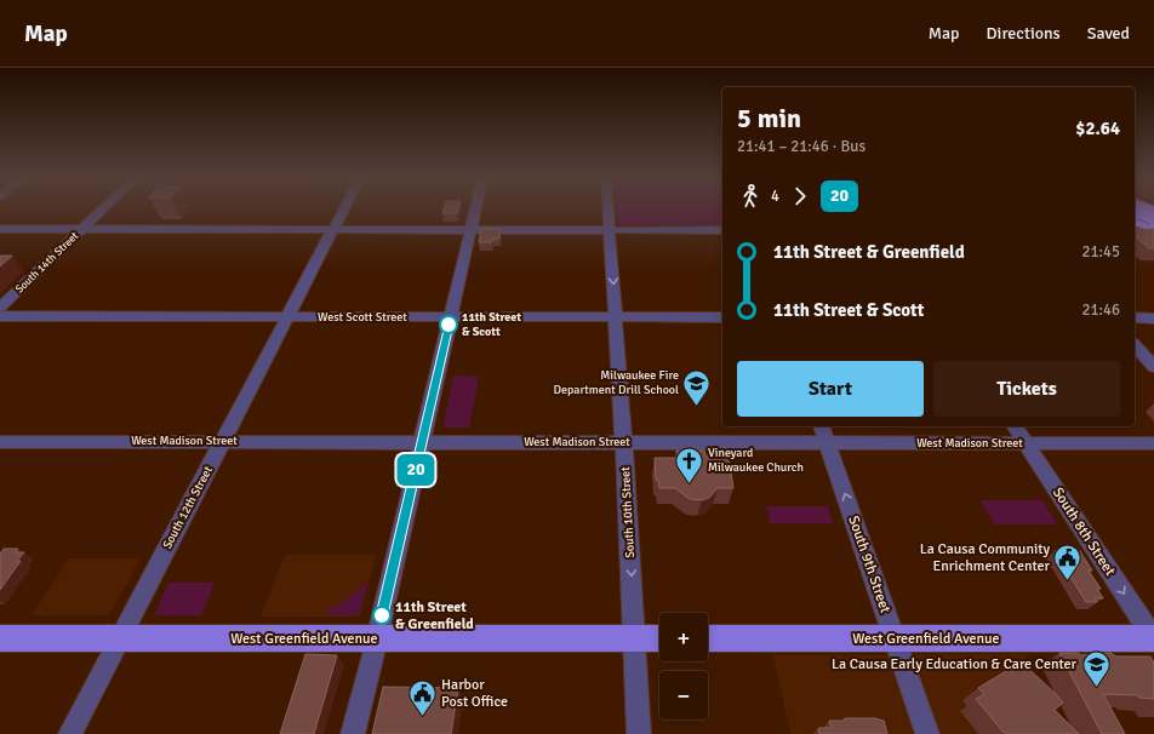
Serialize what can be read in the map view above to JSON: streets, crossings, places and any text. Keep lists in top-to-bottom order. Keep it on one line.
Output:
{"streets":{"main road":["West Greenfield Avenue"],"street":["South 14th Street","West Scott Street","West Madison Street","South 12th Street","South 10th Street","South 8th Street","South 9th Street"]},"crossings":[["West Scott Street","South 12th Street"],["West Scott Street","South 10th Street"],["West Madison Street","South 12th Street"],["West Madison Street","South 10th Street"],["West Madison Street","South 8th Street"],["West Madison Street","South 9th Street"],["South 12th Street","West Greenfield Avenue"],["South 10th Street","West Greenfield Avenue"],["South 8th Street","West Greenfield Avenue"],["South 9th Street","West Greenfield Avenue"]],"one_way":["South 10th Street","South 8th Street","South 9th Street"],"places":{"other":["11th Street & Scott","11th Street & Greenfield"],"school or university":["Milwaukee Fire Department Drill School","La Causa Early Education & Care Center"],"church":["Vineyard Milwaukee Church"],"public building":["La Causa Community Enrichment Center","Harbor Post Office"]},"lines":["bus line 20"],"page":{"header":"Map","nav":["Map","Directions","Saved"],"on_map":"20","heading":["5 min","21:41 – 21:46 · Bus","$2.64"],"legs":["4","20"],"list":[{"name":"11th Street & Greenfield","value":"21:45"},{"name":"11th Street & Scott","value":"21:46"}],"buttons":["Start","Tickets"],"map_buttons":["+","−"]}}
